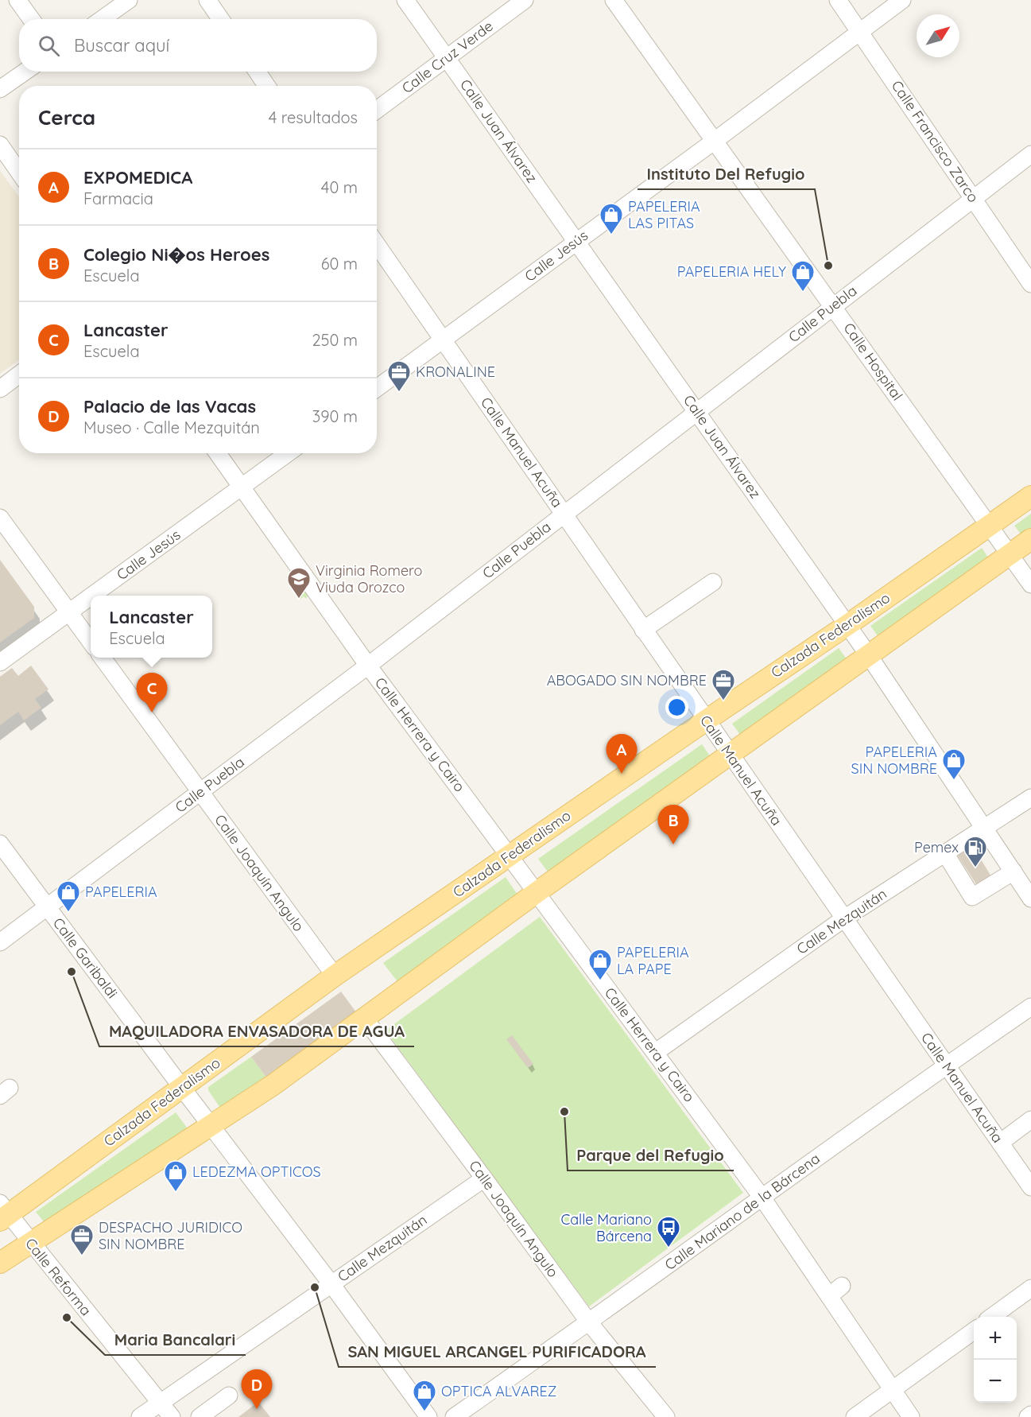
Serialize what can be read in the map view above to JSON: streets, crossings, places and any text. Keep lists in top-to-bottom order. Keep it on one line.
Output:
{"streets":{"main road":["Calzada Federalismo"],"street":["Calle Cruz Verde","Calle Juan Álvarez","Calle Francisco Zarco","Calle Jesús","Calle Puebla","Calle Hospital","Calle Manuel Acuña","Calle Herrera y Cairo","Calle Joaquín Angulo","Calle Mezquitán","Calle Garibaldi","Calle Mariano de la Bárcena","Calle Reforma"]},"crossings":[["Calle Cruz Verde","Calle Juan Álvarez"],["Calle Juan Álvarez","Calle Jesús"],["Calle Juan Álvarez","Calle Puebla"],["Calle Juan Álvarez","Calzada Federalismo"],["Calle Juan Álvarez","Calle Mezquitán"],["Calle Francisco Zarco","Calle Jesús"],["Calle Francisco Zarco","Calle Puebla"],["Calle Jesús","Calle Hospital"],["Calle Jesús","Calle Manuel Acuña"],["Calle Jesús","Calle Herrera y Cairo"],["Calle Puebla","Calle Hospital"],["Calle Puebla","Calle Manuel Acuña"],["Calle Puebla","Calle Herrera y Cairo"],["Calle Puebla","Calle Joaquín Angulo"],["Calle Puebla","Calle Garibaldi"],["Calle Hospital","Calzada Federalismo"],["Calle Manuel Acuña","Calzada Federalismo"],["Calle Manuel Acuña","Calle Mezquitán"],["Calle Manuel Acuña","Calle Mariano de la Bárcena"],["Calzada Federalismo","Calle Herrera y Cairo"],["Calzada Federalismo","Calle Joaquín Angulo"],["Calzada Federalismo","Calle Garibaldi"],["Calzada Federalismo","Calle Reforma"],["Calle Herrera y Cairo","Calle Mezquitán"],["Calle Herrera y Cairo","Calle Mariano de la Bárcena"],["Calle Joaquín Angulo","Calle Mezquitán"],["Calle Joaquín Angulo","Calle Mariano de la Bárcena"],["Calle Mezquitán","Calle Garibaldi"],["Calle Mezquitán","Calle Reforma"]],"places":{"shop":["PAPELERIA LAS PITAS","PAPELERIA HELY","PAPELERIA SIN NOMBRE","PAPELERIA","PAPELERIA LA PAPE","LEDEZMA OPTICOS","OPTICA ALVAREZ"],"other":["Instituto Del Refugio","MAQUILADORA ENVASADORA DE AGUA","Parque del Refugio","SAN MIGUEL ARCANGEL PURIFICADORA","Maria Bancalari"],"office":["KRONALINE","ABOGADO SIN NOMBRE","DESPACHO JURIDICO SIN NOMBRE"],"school or university":["Virginia Romero Viuda Orozco"],"fuel station":["Pemex"],"bus stop":["Calle Mariano Bárcena"]},"north":"top right","page":{"search":"Buscar aquí","heading":["Cerca","4 resultados"],"list":[{"mark":"A","name":"EXPOMEDICA","note":"Farmacia","value":"40 m"},{"mark":"B","name":"Colegio Ni�os Heroes","note":"Escuela","value":"60 m"},{"mark":"C","name":"Lancaster","note":"Escuela","value":"250 m"},{"mark":"D","name":"Palacio de las Vacas","note":"Museo · Calle Mezquitán","value":"390 m"}],"popup":["Lancaster","Escuela"],"pins":["C","A","B","D"],"map_buttons":["+","−"]}}
